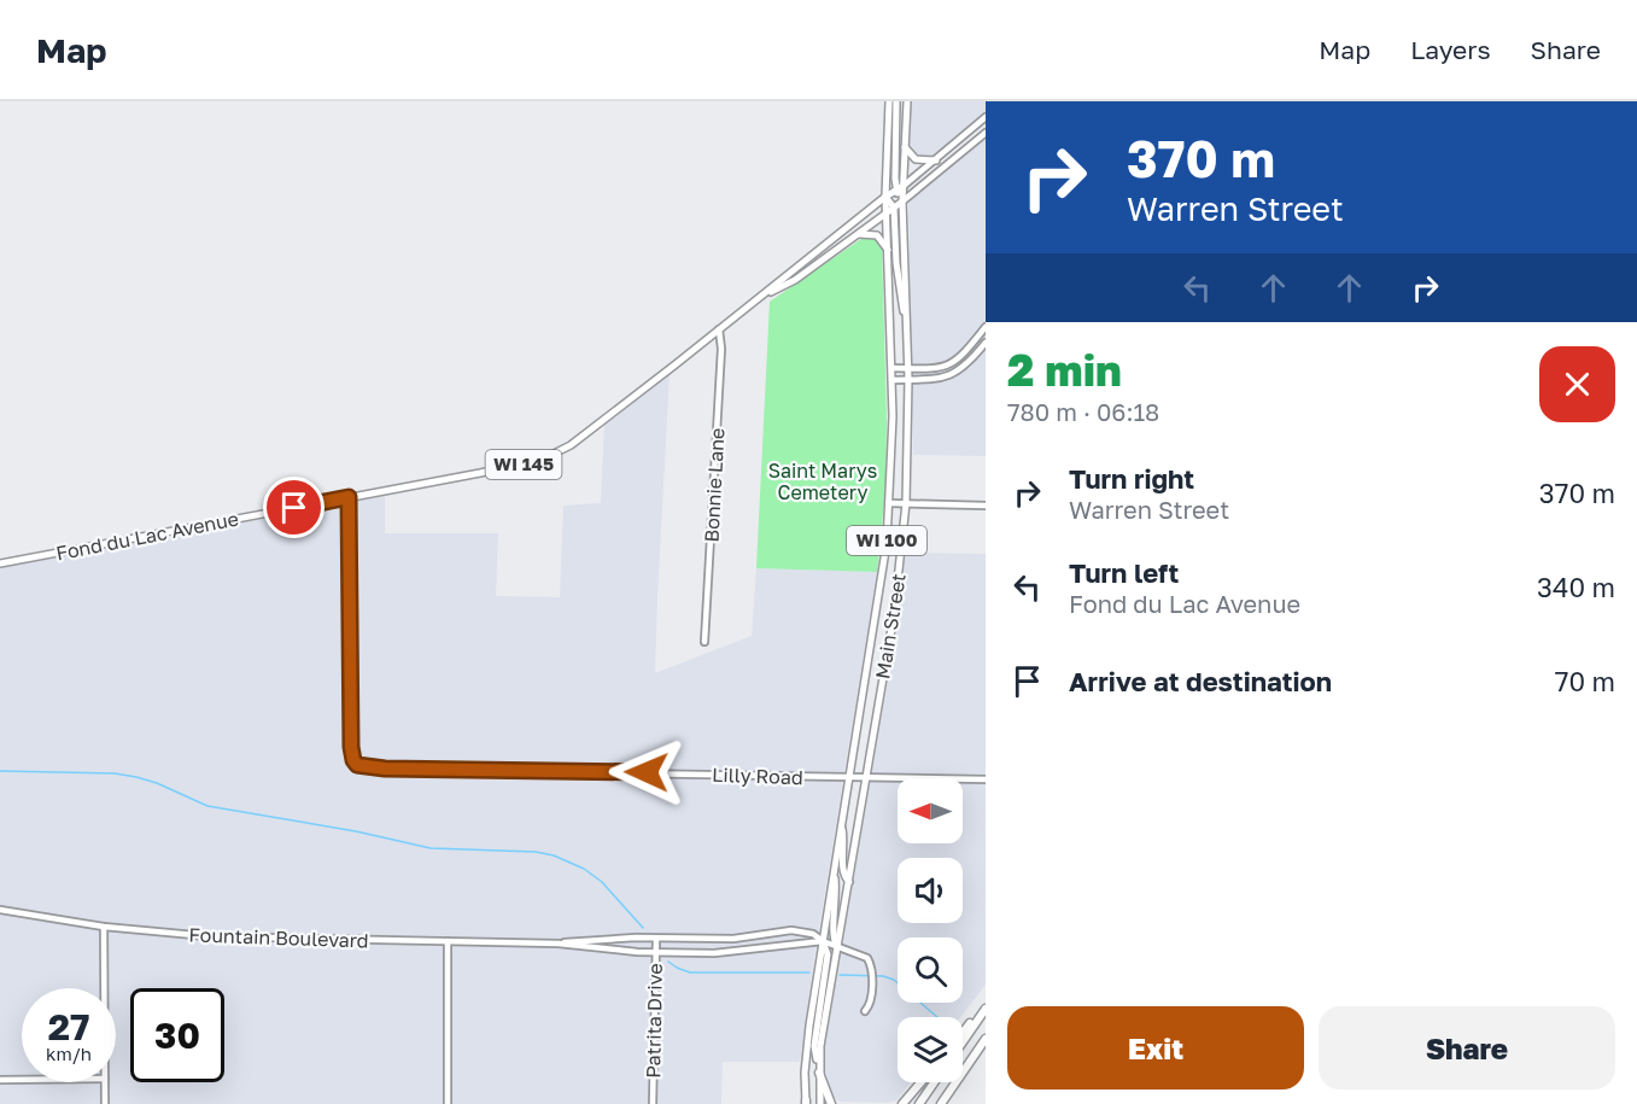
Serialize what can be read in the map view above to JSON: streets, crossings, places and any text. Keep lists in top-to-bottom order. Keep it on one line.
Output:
{"streets":{"main road":["WI 145","Fond du Lac Avenue","WI 100","Main Street"],"street":["Bonnie Lane","Lilly Road","Fountain Boulevard","Patrita Drive"]},"crossings":[["Bonnie Lane","Fond du Lac Avenue"],["Fond du Lac Avenue","Main Street"],["Fond du Lac Avenue","Lilly Road"],["Main Street","Lilly Road"],["Main Street","Fountain Boulevard"],["Fountain Boulevard","Patrita Drive"]],"parks":["Saint Marys Cemetery"],"north":"left","page":{"header":"Map","nav":["Map","Layers","Share"],"turn":["370 m","Warren Street"],"heading":["2 min","780 m · 06:18"],"list":[{"name":"Turn right","note":"Warren Street","value":"370 m"},{"name":"Turn left","note":"Fond du Lac Avenue","value":"340 m"},{"name":"Arrive at destination","value":"70 m"}],"speed":"27 km/h","limit":"30","buttons":["Exit","Share"]}}
